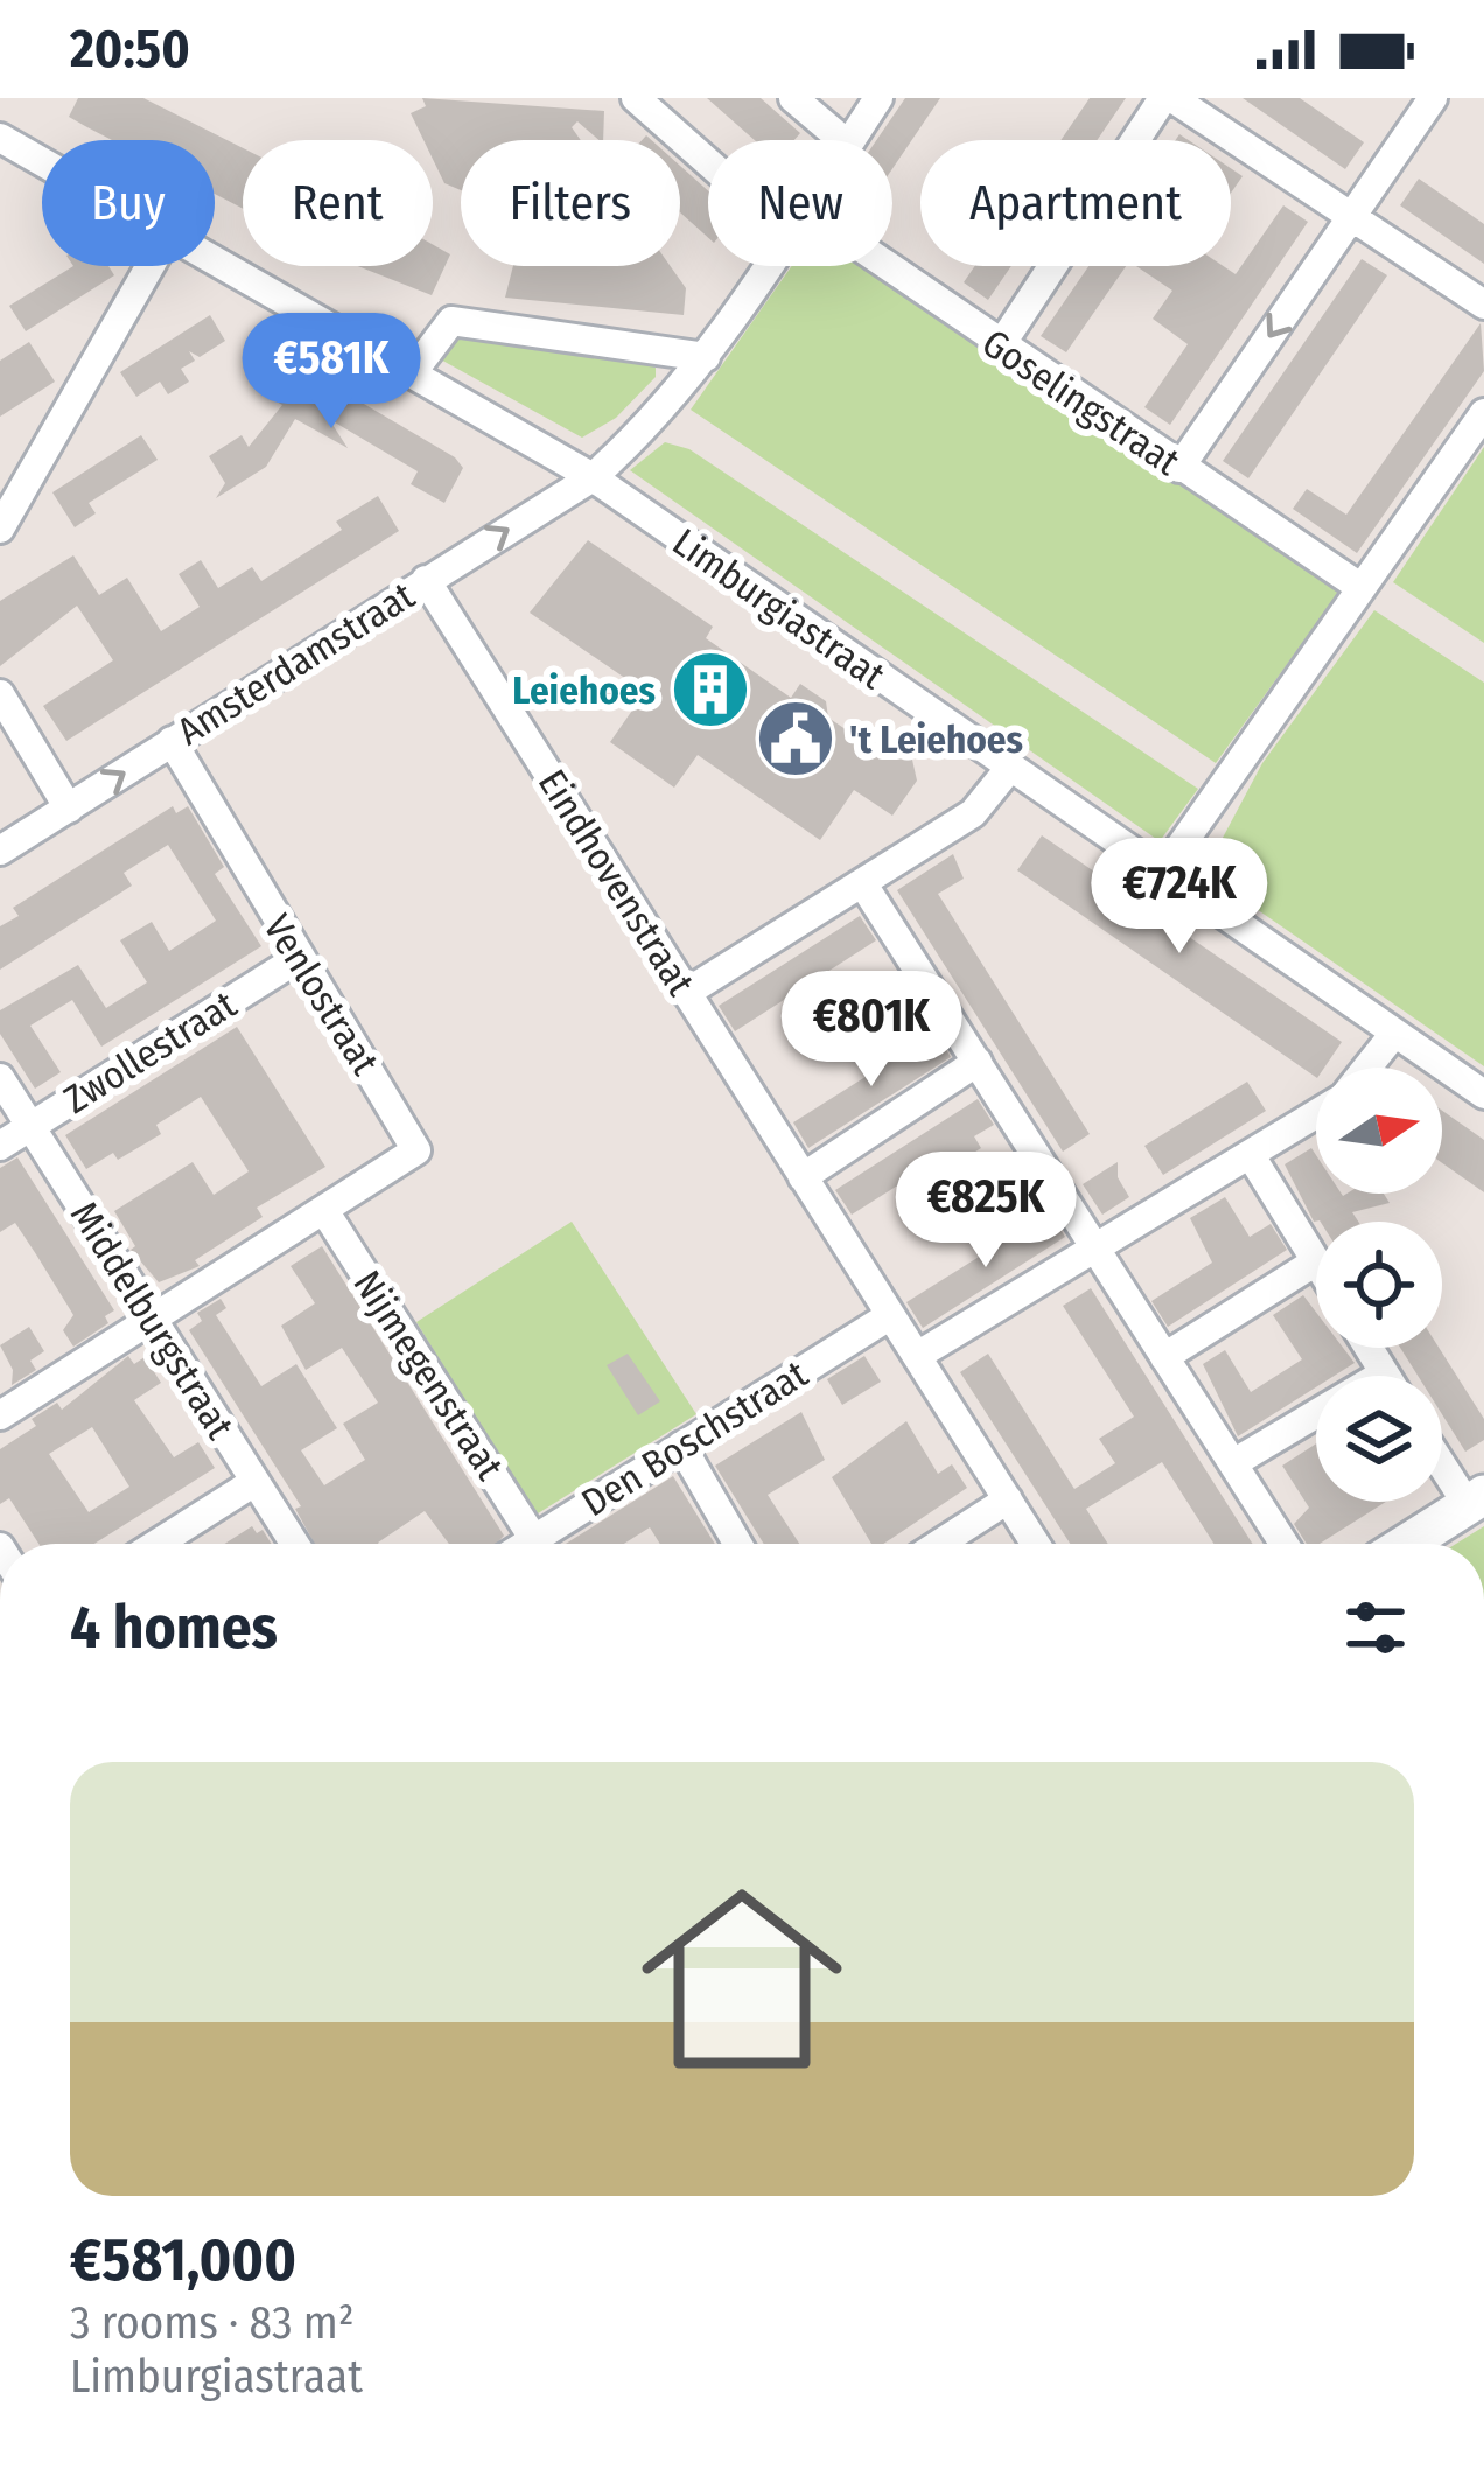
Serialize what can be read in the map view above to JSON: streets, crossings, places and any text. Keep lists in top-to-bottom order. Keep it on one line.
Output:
{"streets":{"street":["Goselingstraat","Limburgiastraat","Amsterdamstraat","Eindhovenstraat","Venlostraat","Zwollestraat","Middelburgstraat","Nijmegenstraat","Den Boschstraat"]},"crossings":[["Limburgiastraat","Amsterdamstraat"],["Amsterdamstraat","Eindhovenstraat"],["Amsterdamstraat","Venlostraat"],["Eindhovenstraat","Den Boschstraat"],["Venlostraat","Zwollestraat"],["Venlostraat","Nijmegenstraat"],["Zwollestraat","Middelburgstraat"],["Nijmegenstraat","Den Boschstraat"]],"places":{"building":["Leiehoes"],"public building":["'t Leiehoes"]},"north":"right","page":{"status":"20:50","chip":["Buy","Rent","Filters","New","Apartment"],"price":["€581K","€724K","€801K","€825K"],"heading":"4 homes","list":[{"name":"€581,000","note":"3 rooms · 83 m² · Limburgiastraat"}]}}
